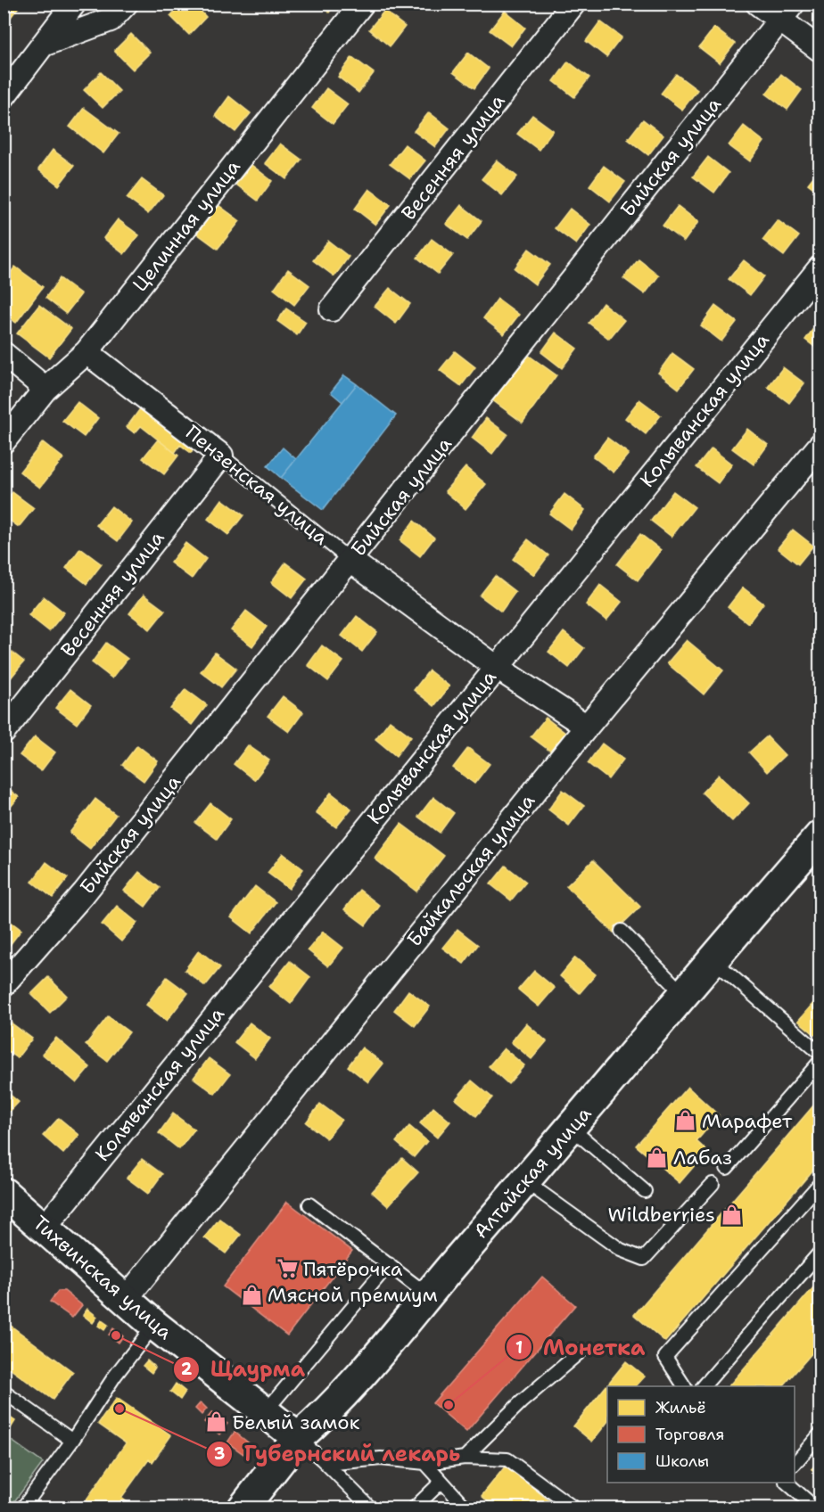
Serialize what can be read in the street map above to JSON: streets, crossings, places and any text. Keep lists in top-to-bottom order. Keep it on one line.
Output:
{"streets":{"main road":["Алтайская улица","Тихвинская улица"],"street":["Весенняя улица","Бийская улица","Целинная улица","Колыванская улица","Пензенская улица","Байкальская улица"]},"crossings":[["Весенняя улица","Пензенская улица"],["Бийская улица","Пензенская улица"],["Целинная улица","Пензенская улица"],["Колыванская улица","Пензенская улица"],["Колыванская улица","Тихвинская улица"],["Пензенская улица","Байкальская улица"],["Байкальская улица","Тихвинская улица"],["Алтайская улица","Тихвинская улица"]],"places":{"shop":["Марафет","Лабаз","Wildberries","Мясной премиум","Белый замок"],"supermarket":["Пятёрочка"],"other":["Щаурма","Монетка","Губернский лекарь"]},"legend":["Жильё","Торговля","Школы"]}
